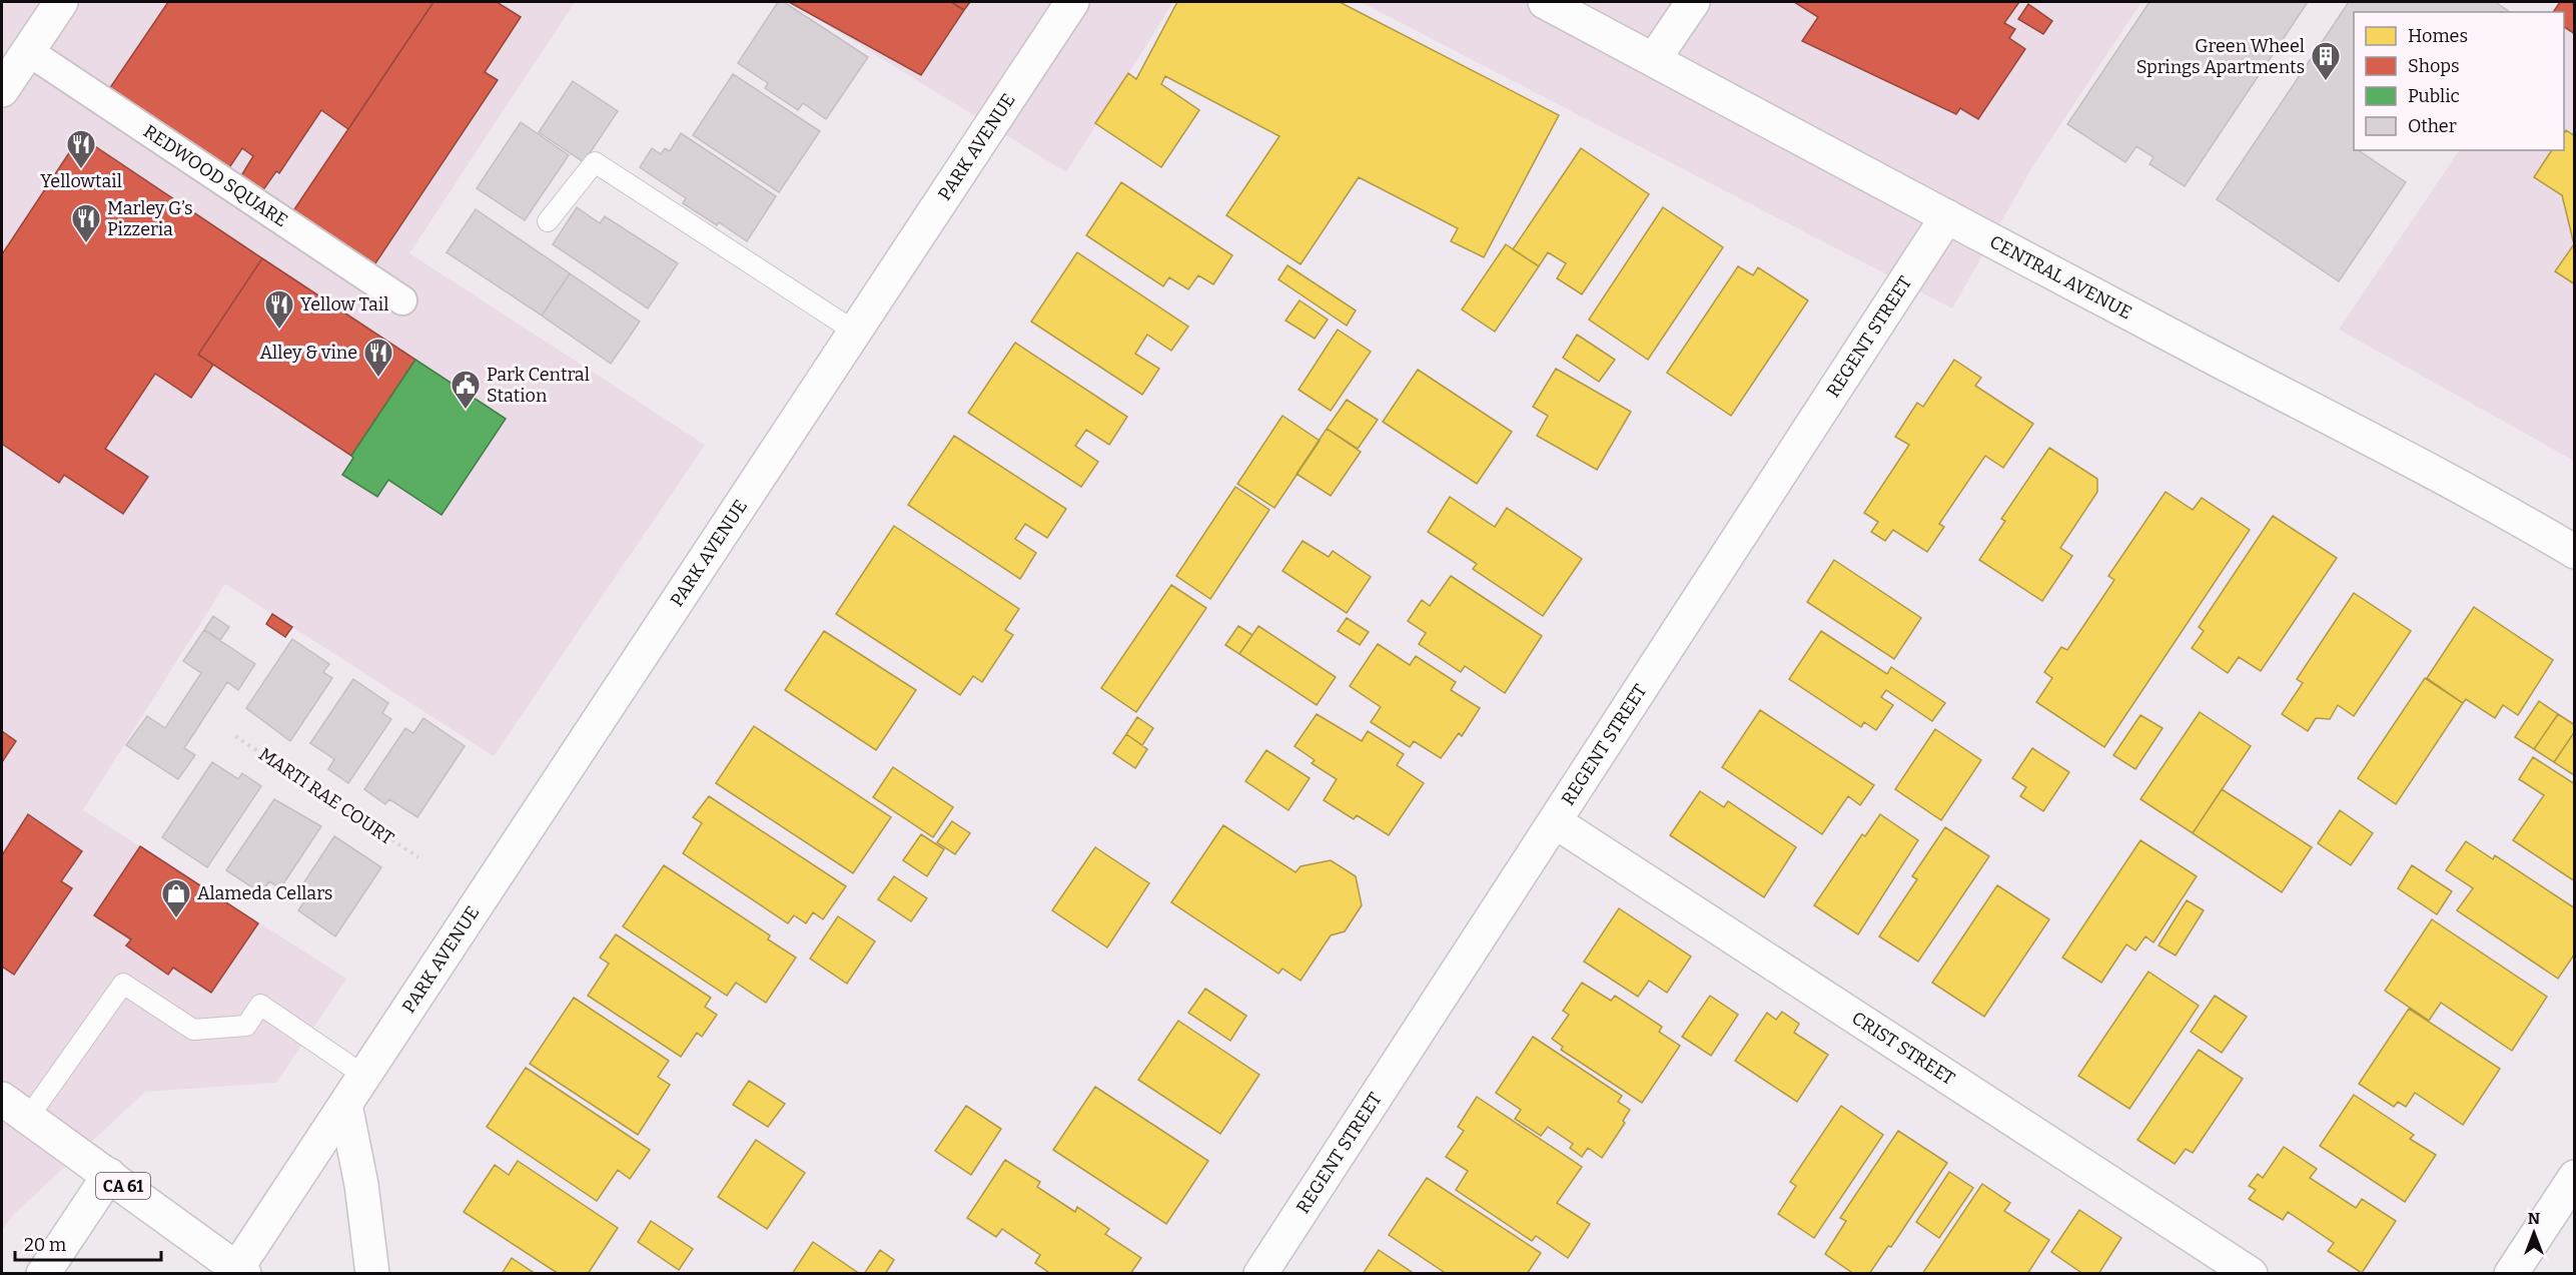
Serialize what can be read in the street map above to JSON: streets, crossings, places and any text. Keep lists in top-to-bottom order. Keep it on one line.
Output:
{"streets":{"street":["PARK AVENUE","REDWOOD SQUARE","CENTRAL AVENUE","REGENT STREET","CRIST STREET","CA 61"],"path":["MARTI RAE COURT"]},"crossings":[["PARK AVENUE","CA 61"],["CENTRAL AVENUE","REGENT STREET"],["REGENT STREET","CRIST STREET"]],"places":{"building":["Green Wheel Springs Apartments"],"restaurant":["Yellowtail","Marley G’s Pizzeria","Yellow Tail","Alley & vine"],"public building":["Park Central Station"],"shop":["Alameda Cellars"]},"legend":["Homes","Shops","Public","Other"],"scale_bar":"20 m","north":"top"}
